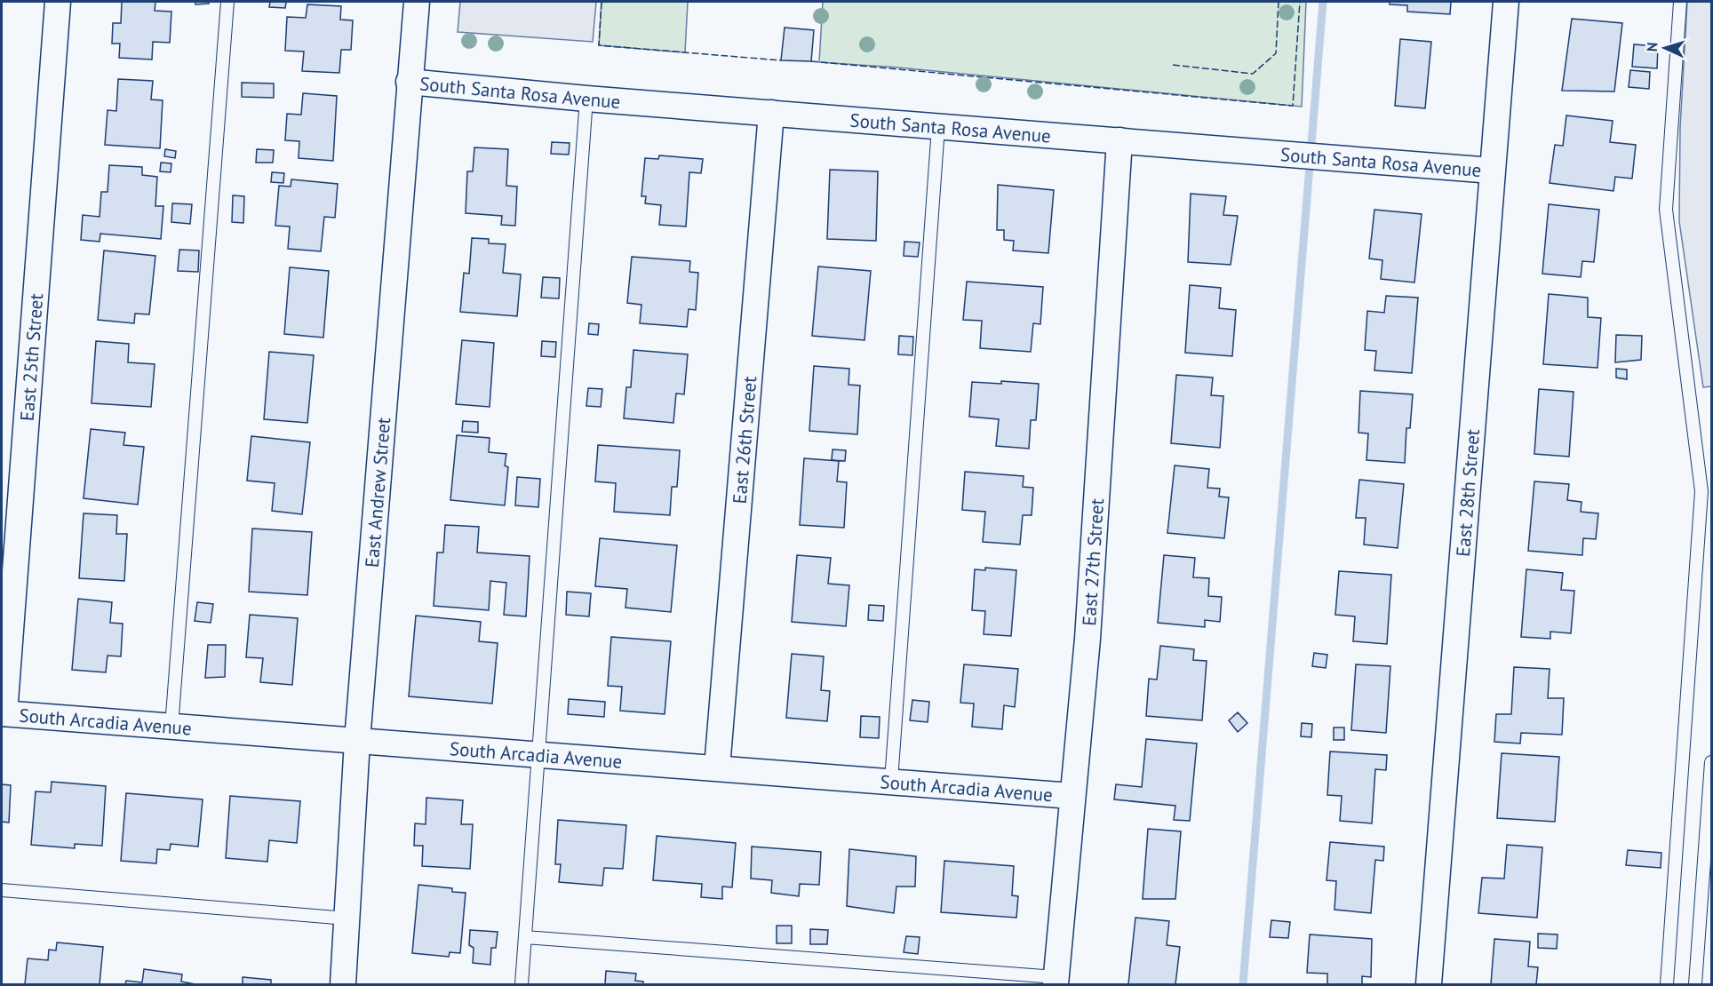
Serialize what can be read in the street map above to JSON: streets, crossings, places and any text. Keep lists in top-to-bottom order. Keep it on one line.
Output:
{"streets":{"street":["South Santa Rosa Avenue","East 25th Street","East 26th Street","East Andrew Street","East 28th Street","East 27th Street","South Arcadia Avenue"]},"crossings":[["South Santa Rosa Avenue","East 26th Street"],["South Santa Rosa Avenue","East Andrew Street"],["South Santa Rosa Avenue","East 28th Street"],["South Santa Rosa Avenue","East 27th Street"],["East 25th Street","South Arcadia Avenue"],["East 26th Street","South Arcadia Avenue"],["East Andrew Street","South Arcadia Avenue"],["East 27th Street","South Arcadia Avenue"]],"north":"left"}
